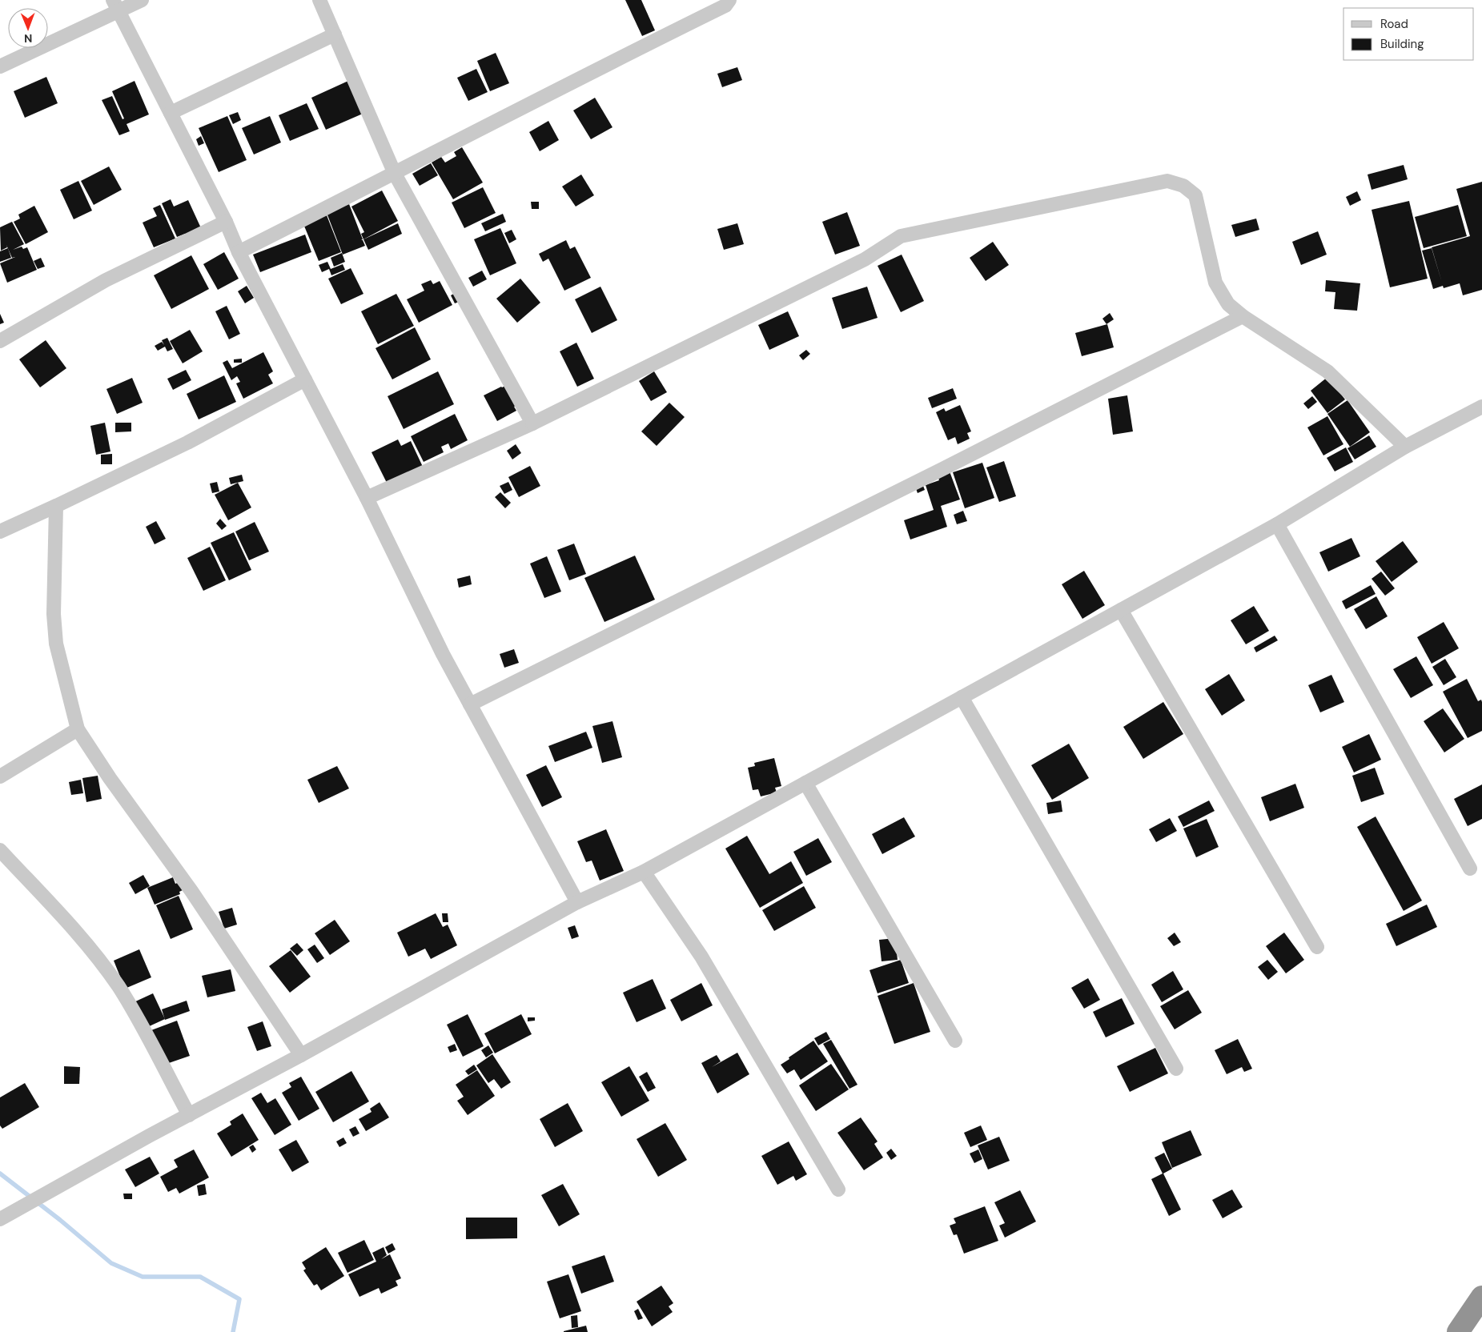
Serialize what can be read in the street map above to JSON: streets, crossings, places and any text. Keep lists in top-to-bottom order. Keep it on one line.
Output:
{"legend":["Road","Building"],"north":"bottom"}
